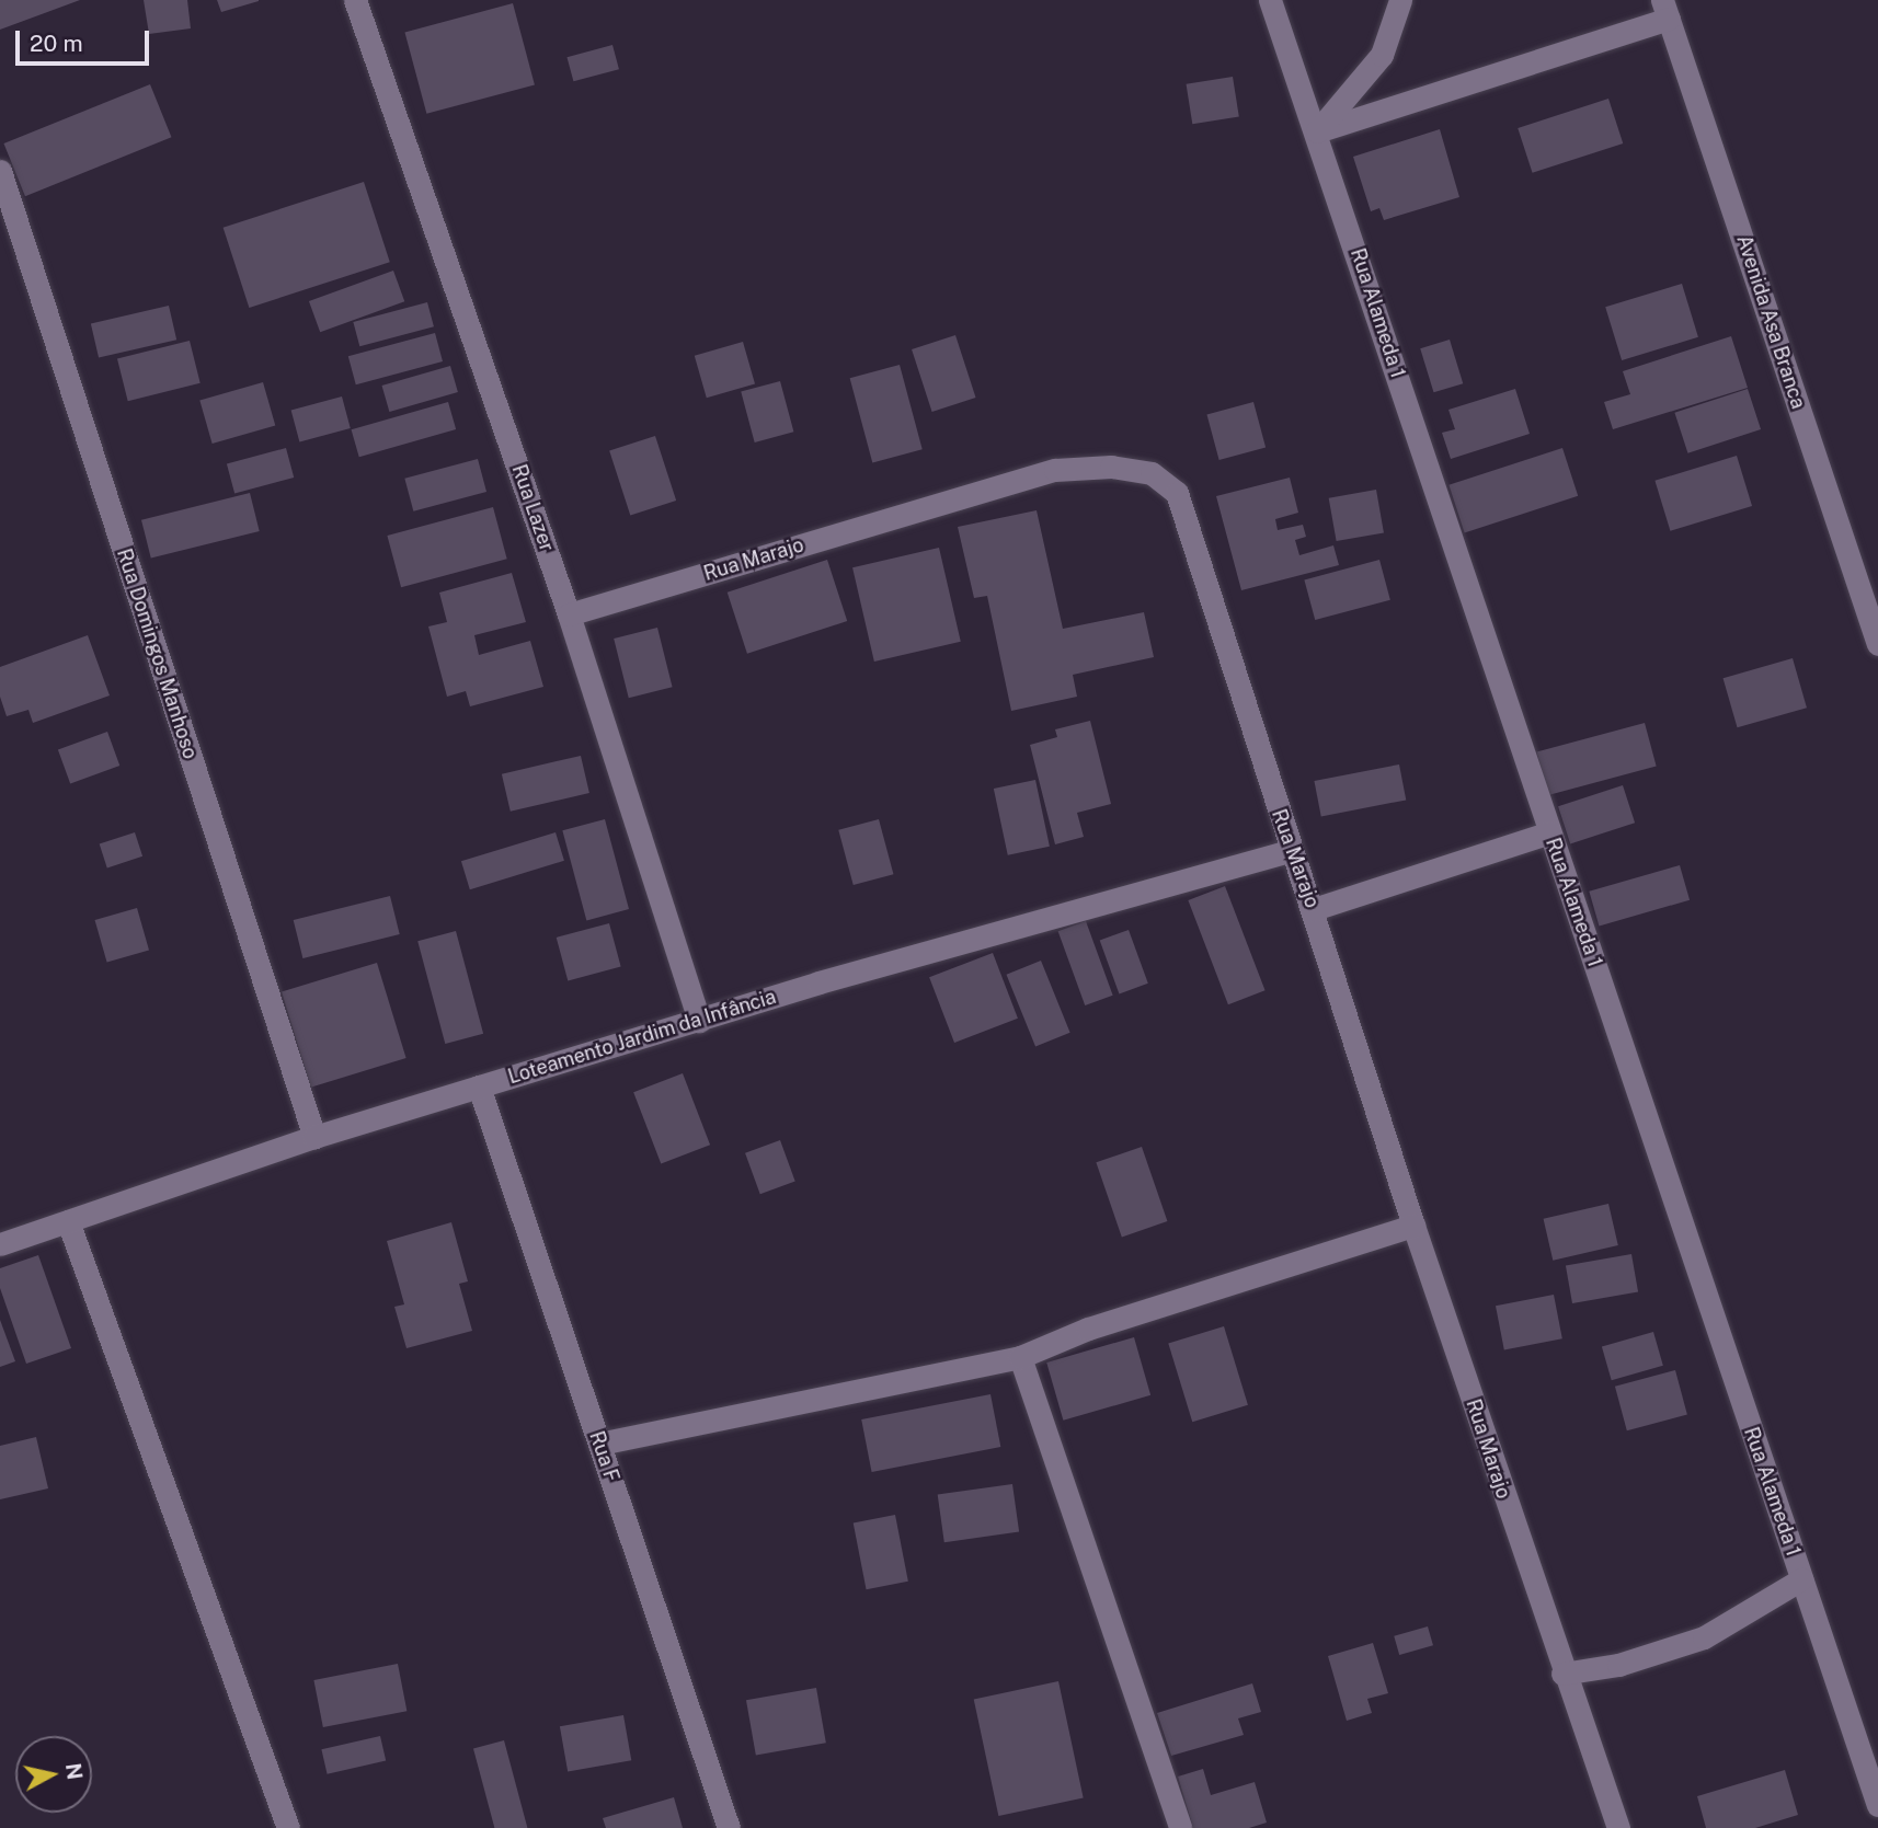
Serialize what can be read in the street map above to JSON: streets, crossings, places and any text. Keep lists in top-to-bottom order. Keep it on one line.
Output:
{"streets":{"street":["Rua Alameda 1","Avenida Asa Branca","Rua Lazer","Rua Marajo","Rua Domingos Manhoso","Loteamento Jardim da Infância","Rua F"]},"crossings":[["Rua Lazer","Rua Marajo"],["Rua Lazer","Loteamento Jardim da Infância"],["Rua Marajo","Loteamento Jardim da Infância"],["Rua Domingos Manhoso","Loteamento Jardim da Infância"],["Loteamento Jardim da Infância","Rua F"]],"scale_bar":"20 m","north":"right"}
